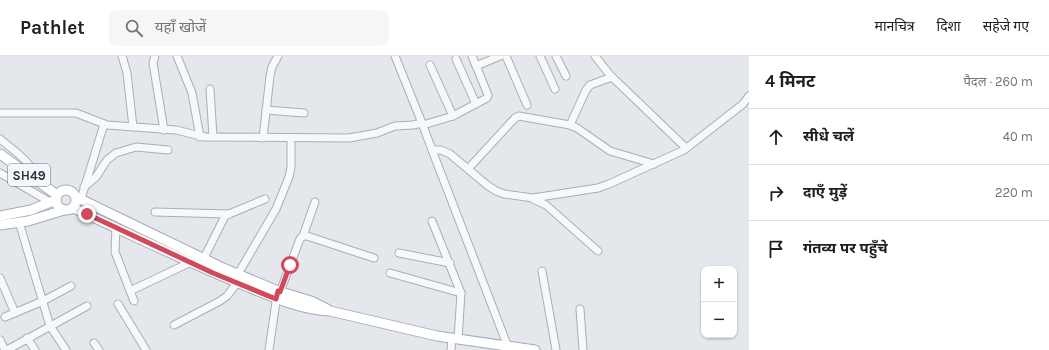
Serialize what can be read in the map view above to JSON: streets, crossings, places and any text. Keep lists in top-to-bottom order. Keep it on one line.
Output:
{"streets":{"main road":["SH49"]},"page":{"header":"Pathlet","search":"यहाँ खोजें","nav":["मानचित्र","दिशा","सहेजे गए"],"heading":["4 मिनट","पैदल · 260 m"],"list":[["सीधे चलें","40 m"],["दाएँ मुड़ें","220 m"],"गंतव्य पर पहुँचे"],"map_buttons":["+","−"]}}
